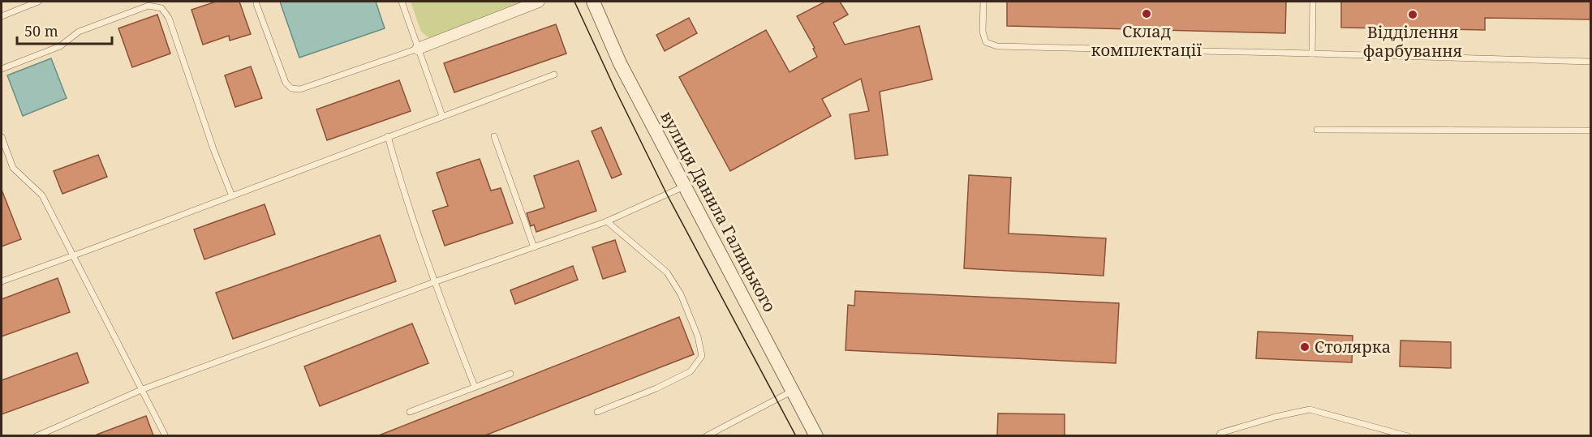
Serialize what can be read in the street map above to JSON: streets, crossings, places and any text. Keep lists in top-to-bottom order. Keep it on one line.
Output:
{"streets":{"street":["вулиця Данила Галицького"]},"places":["Склад комплектації","Відділення фарбування","Столярка"],"scale_bar":"50 m"}
